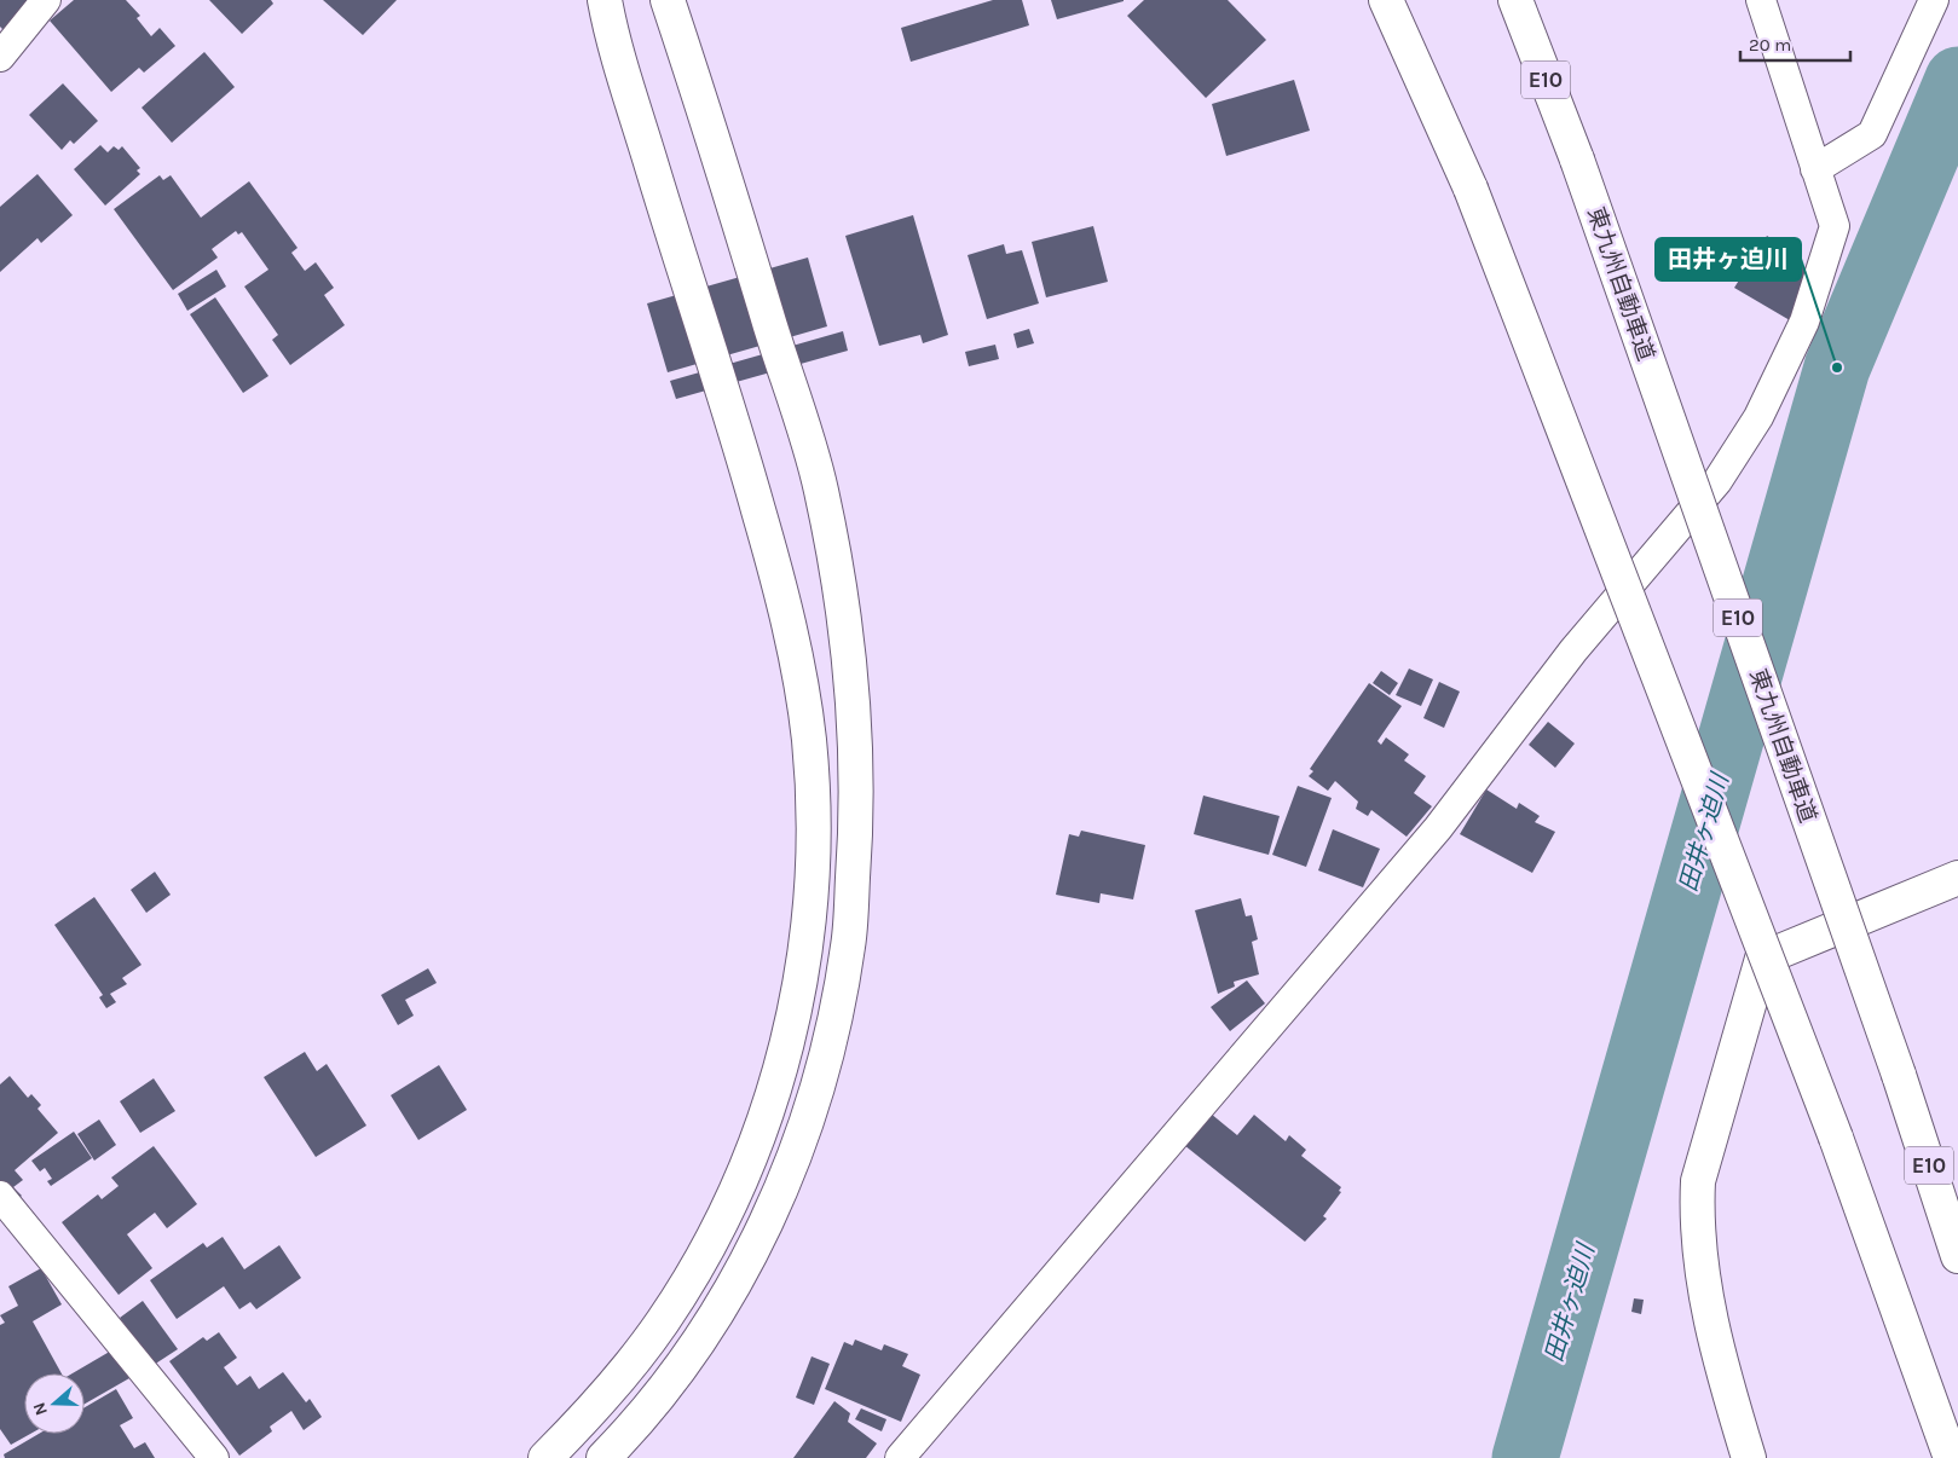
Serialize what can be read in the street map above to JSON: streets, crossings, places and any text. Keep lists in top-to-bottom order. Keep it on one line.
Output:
{"streets":{"main road":["E10","東九州自動車道"]},"water":["田井ヶ迫川"],"places":["田井ヶ迫川"],"scale_bar":"20 m","north":"left"}
